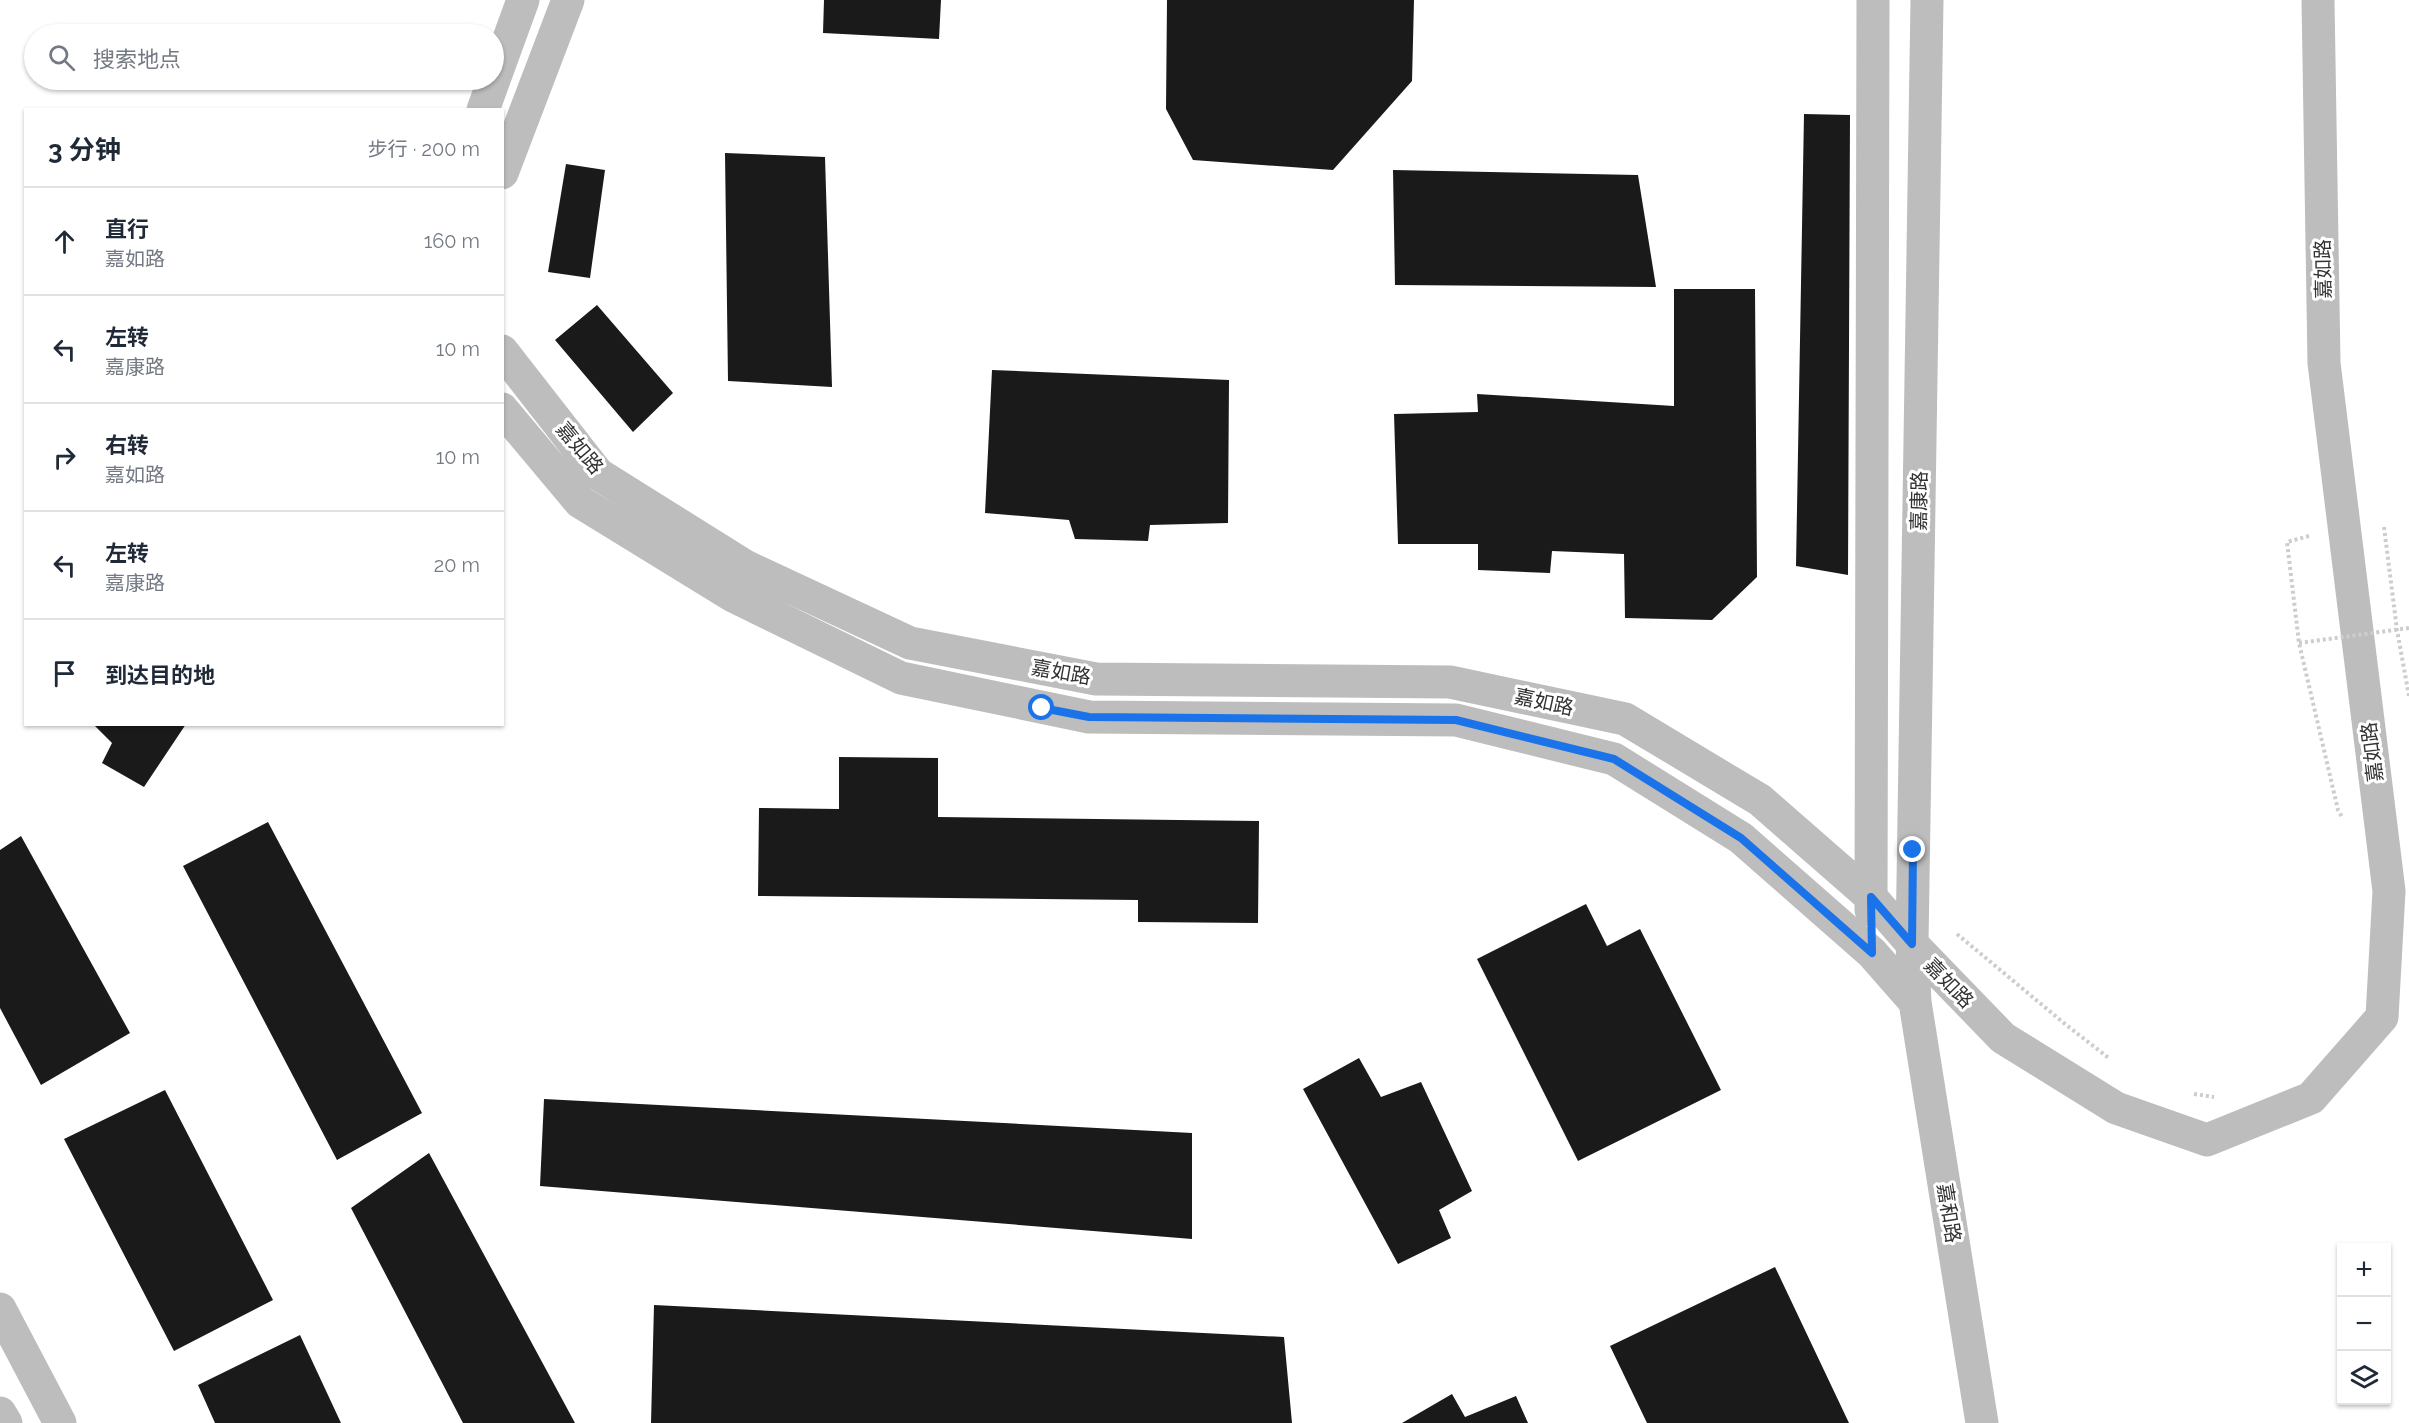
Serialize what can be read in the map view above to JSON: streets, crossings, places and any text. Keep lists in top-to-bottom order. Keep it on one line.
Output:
{"streets":{"street":["嘉如路","嘉康路","嘉和路"]},"crossings":[["嘉如路","嘉康路"],["嘉如路","嘉和路"],["嘉康路","嘉和路"]],"page":{"search":"搜索地点","heading":["3 分钟","步行 · 200 m"],"list":[["直行","嘉如路","160 m"],["左转","嘉康路","10 m"],["右转","嘉如路","10 m"],["左转","嘉康路","20 m"],"到达目的地"],"map_buttons":["+","−"]}}
